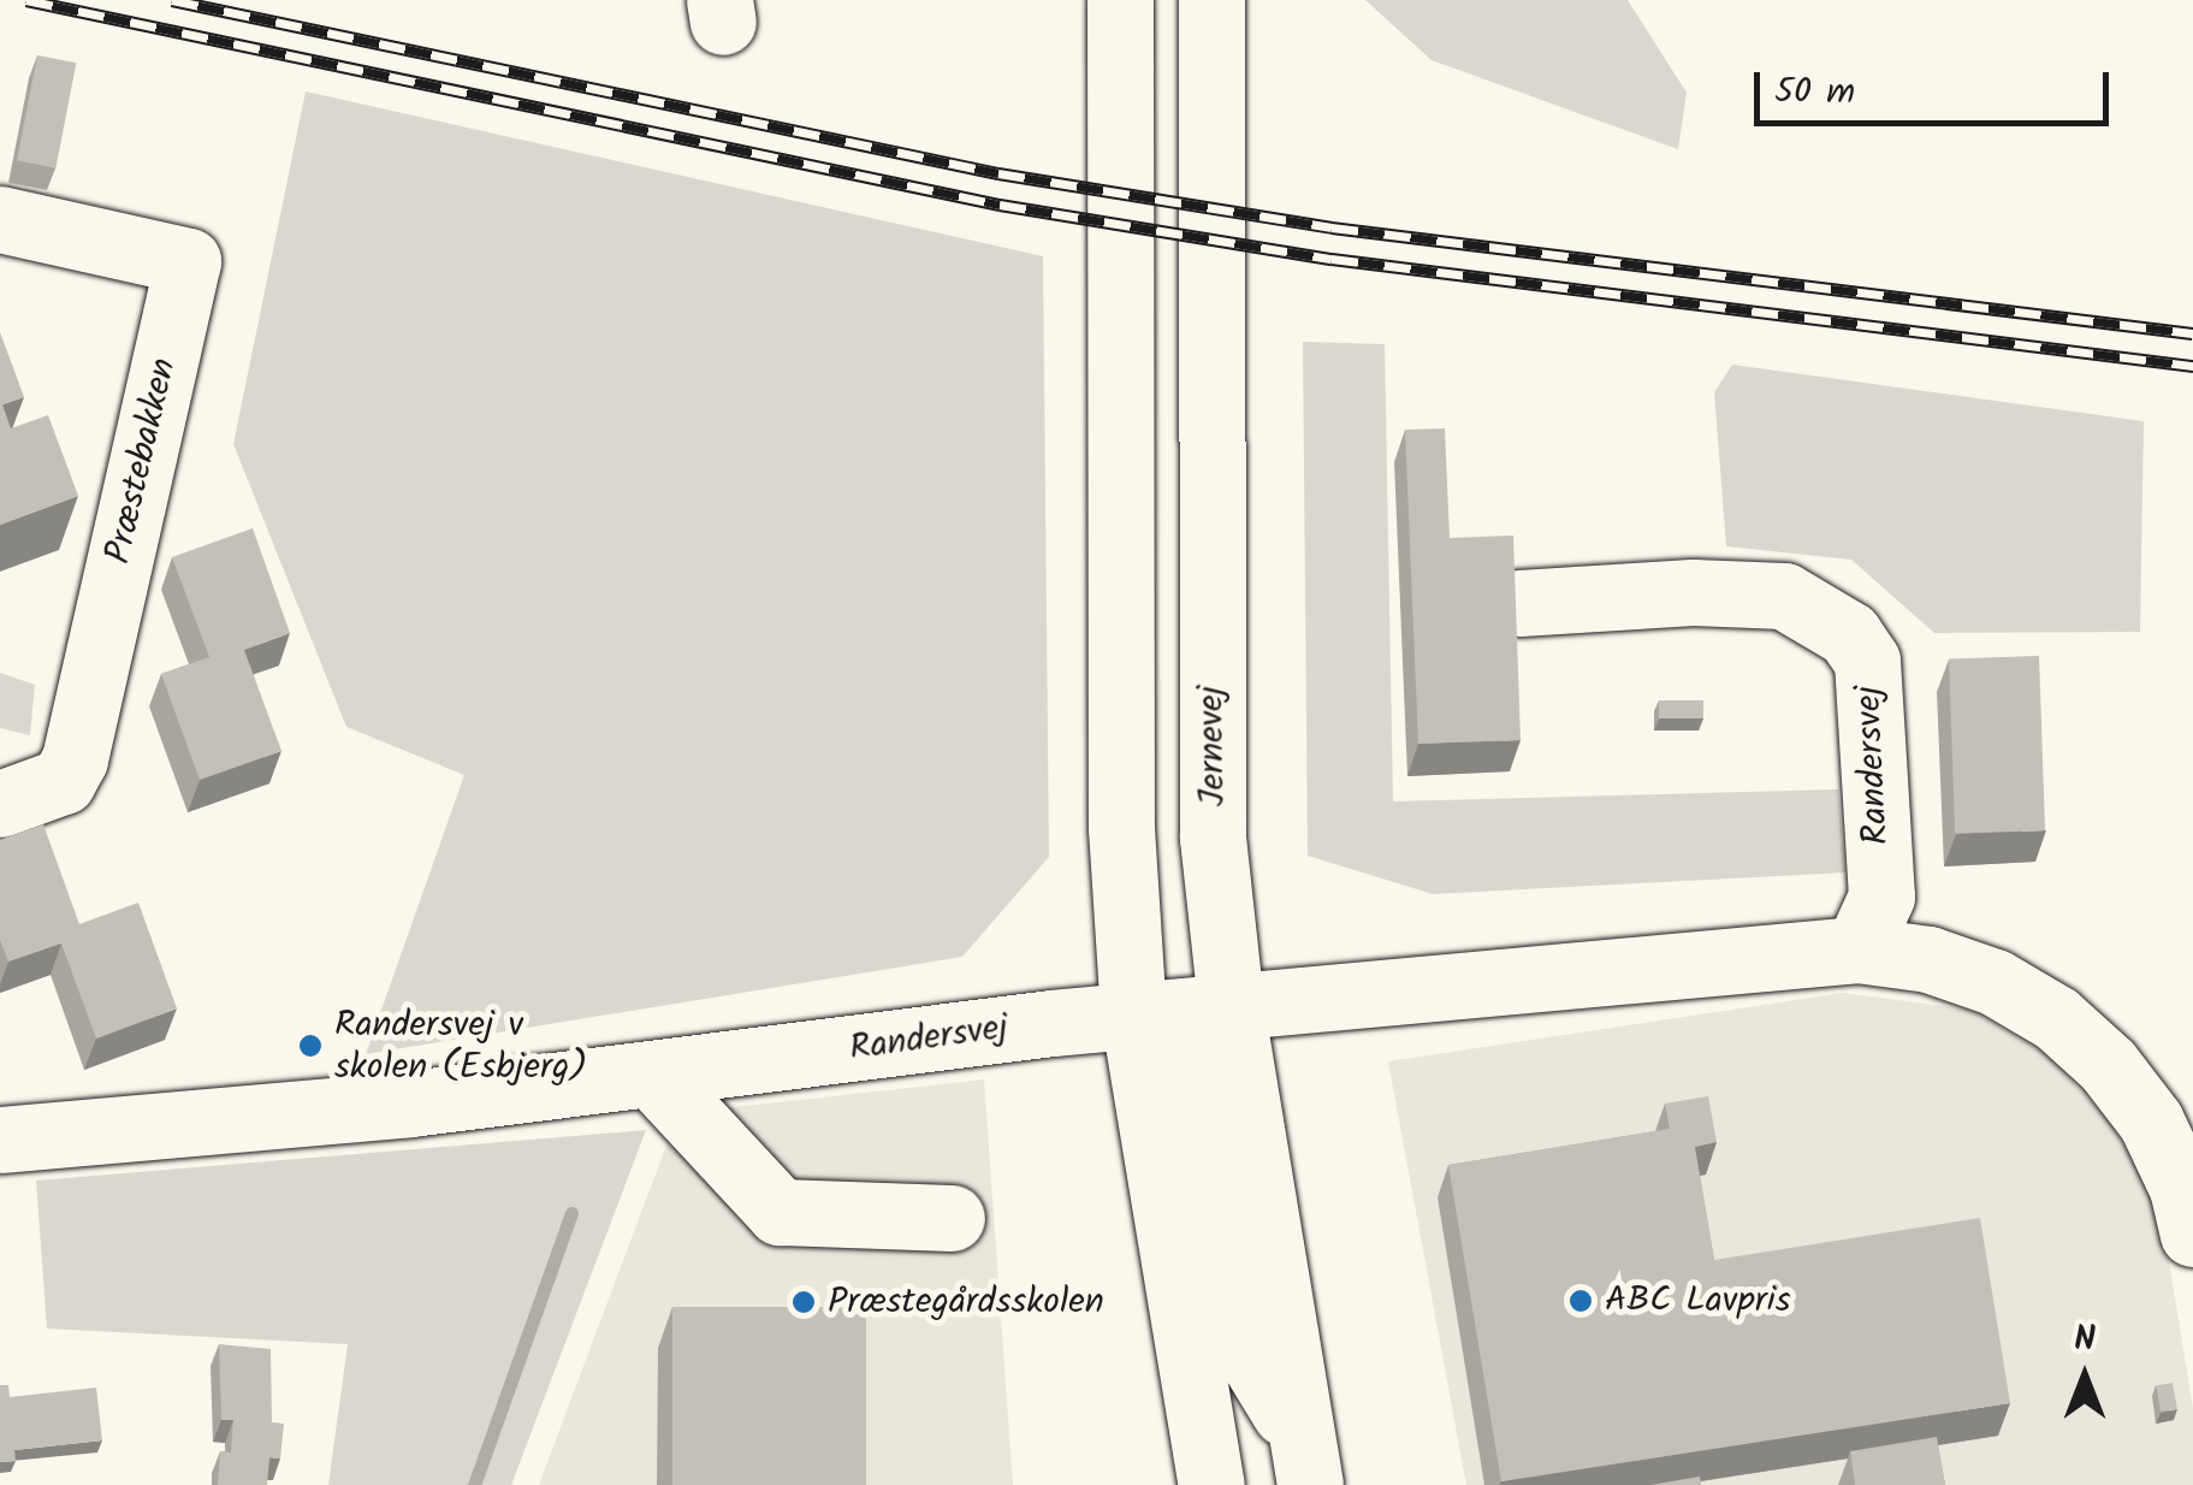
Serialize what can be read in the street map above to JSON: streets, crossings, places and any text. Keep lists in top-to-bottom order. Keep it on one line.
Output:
{"streets":{"main road":["Præstebakken","Jernevej","Randersvej"]},"crossings":[["Jernevej","Randersvej"]],"places":["Randersvej v skolen (Esbjerg)","ABC Lavpris","Præstegårdsskolen"],"scale_bar":"50 m","north":"top"}
